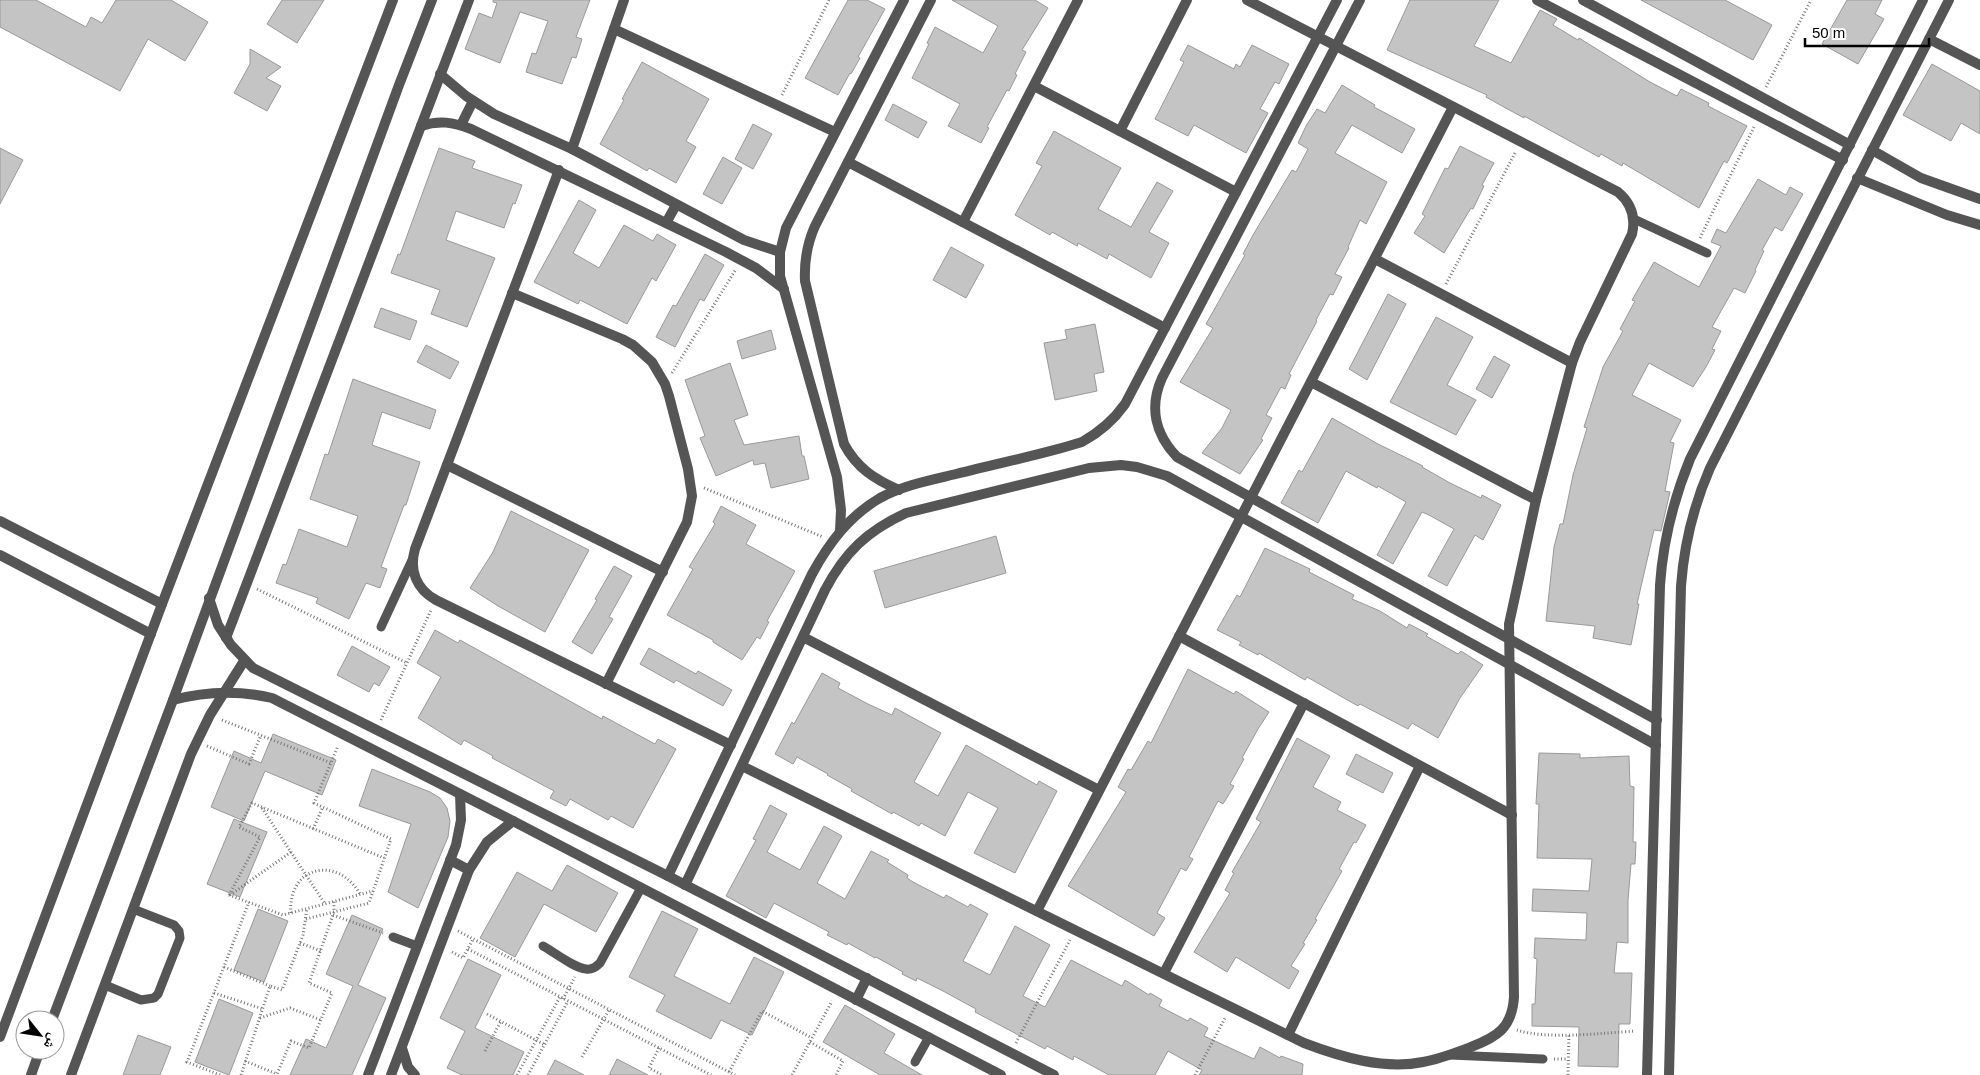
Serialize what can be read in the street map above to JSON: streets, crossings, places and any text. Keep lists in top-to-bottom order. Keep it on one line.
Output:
{"scale_bar":"50 m","north":"bottom right"}
